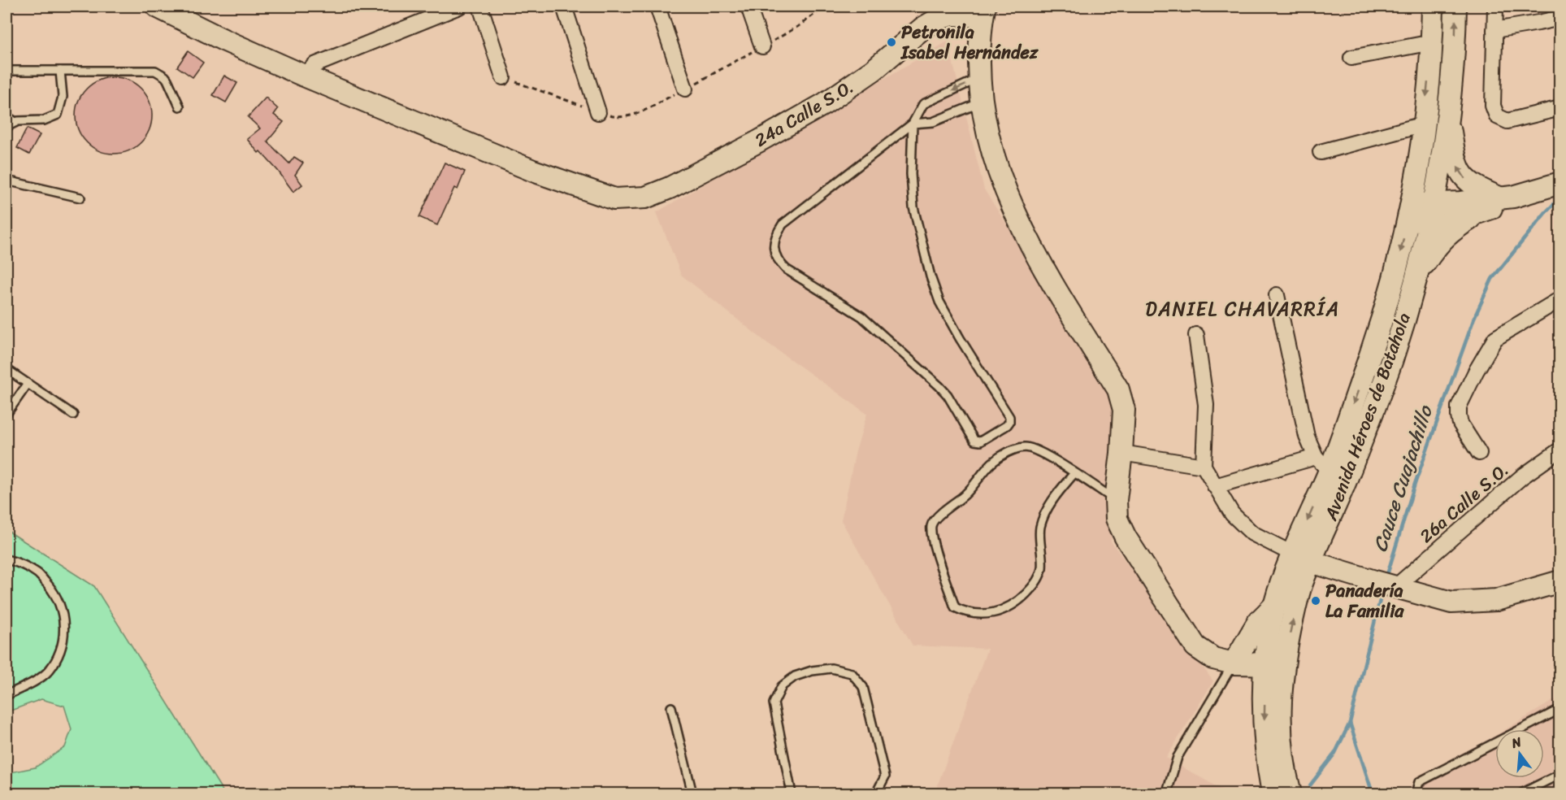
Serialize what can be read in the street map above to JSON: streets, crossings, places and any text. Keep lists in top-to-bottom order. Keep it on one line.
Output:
{"streets":{"street":["24a Calle S.O.","Avenida Héroes de Batahola","26a Calle S.O."]},"districts":["DANIEL CHAVARRÍA"],"water":["Cauce Cuajachillo"],"places":["Petronila Isabel Hernández","Panadería La Familia"],"north":"top"}
